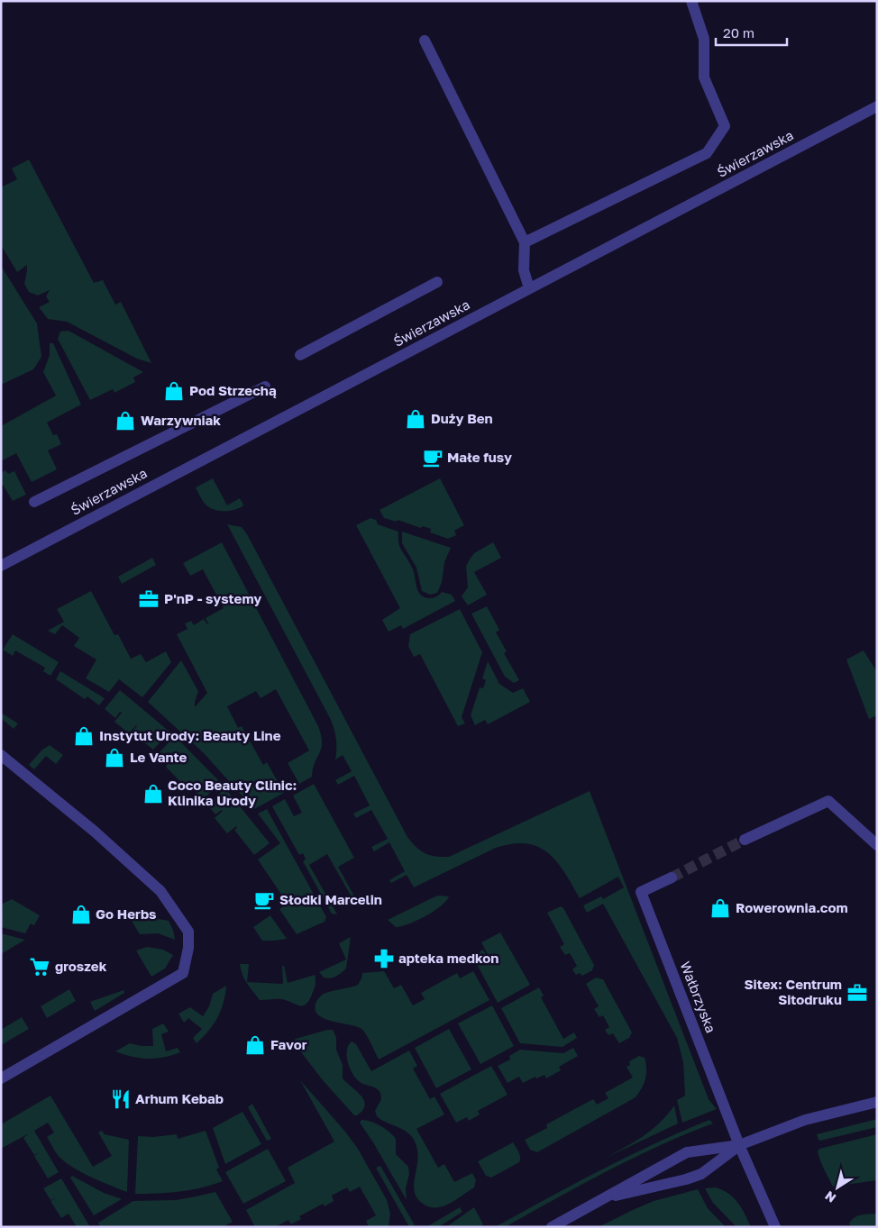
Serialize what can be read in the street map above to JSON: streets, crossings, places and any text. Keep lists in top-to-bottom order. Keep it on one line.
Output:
{"streets":{"street":["Świerzawska","Wałbrzyska"]},"places":{"shop":["Pod Strzechą","Duży Ben","Warzywniak","Instytut Urody: Beauty Line","Le Vante","Coco Beauty Clinic: Klinika Urody","Rowerownia.com","Go Herbs","Favor"],"cafe":["Małe fusy","Słodki Marcelin"],"office":["P'nP - systemy","Sitex: Centrum Sitodruku"],"pharmacy":["apteka medkon"],"supermarket":["groszek"],"restaurant":["Arhum Kebab"]},"scale_bar":"20 m","north":"bottom left"}
